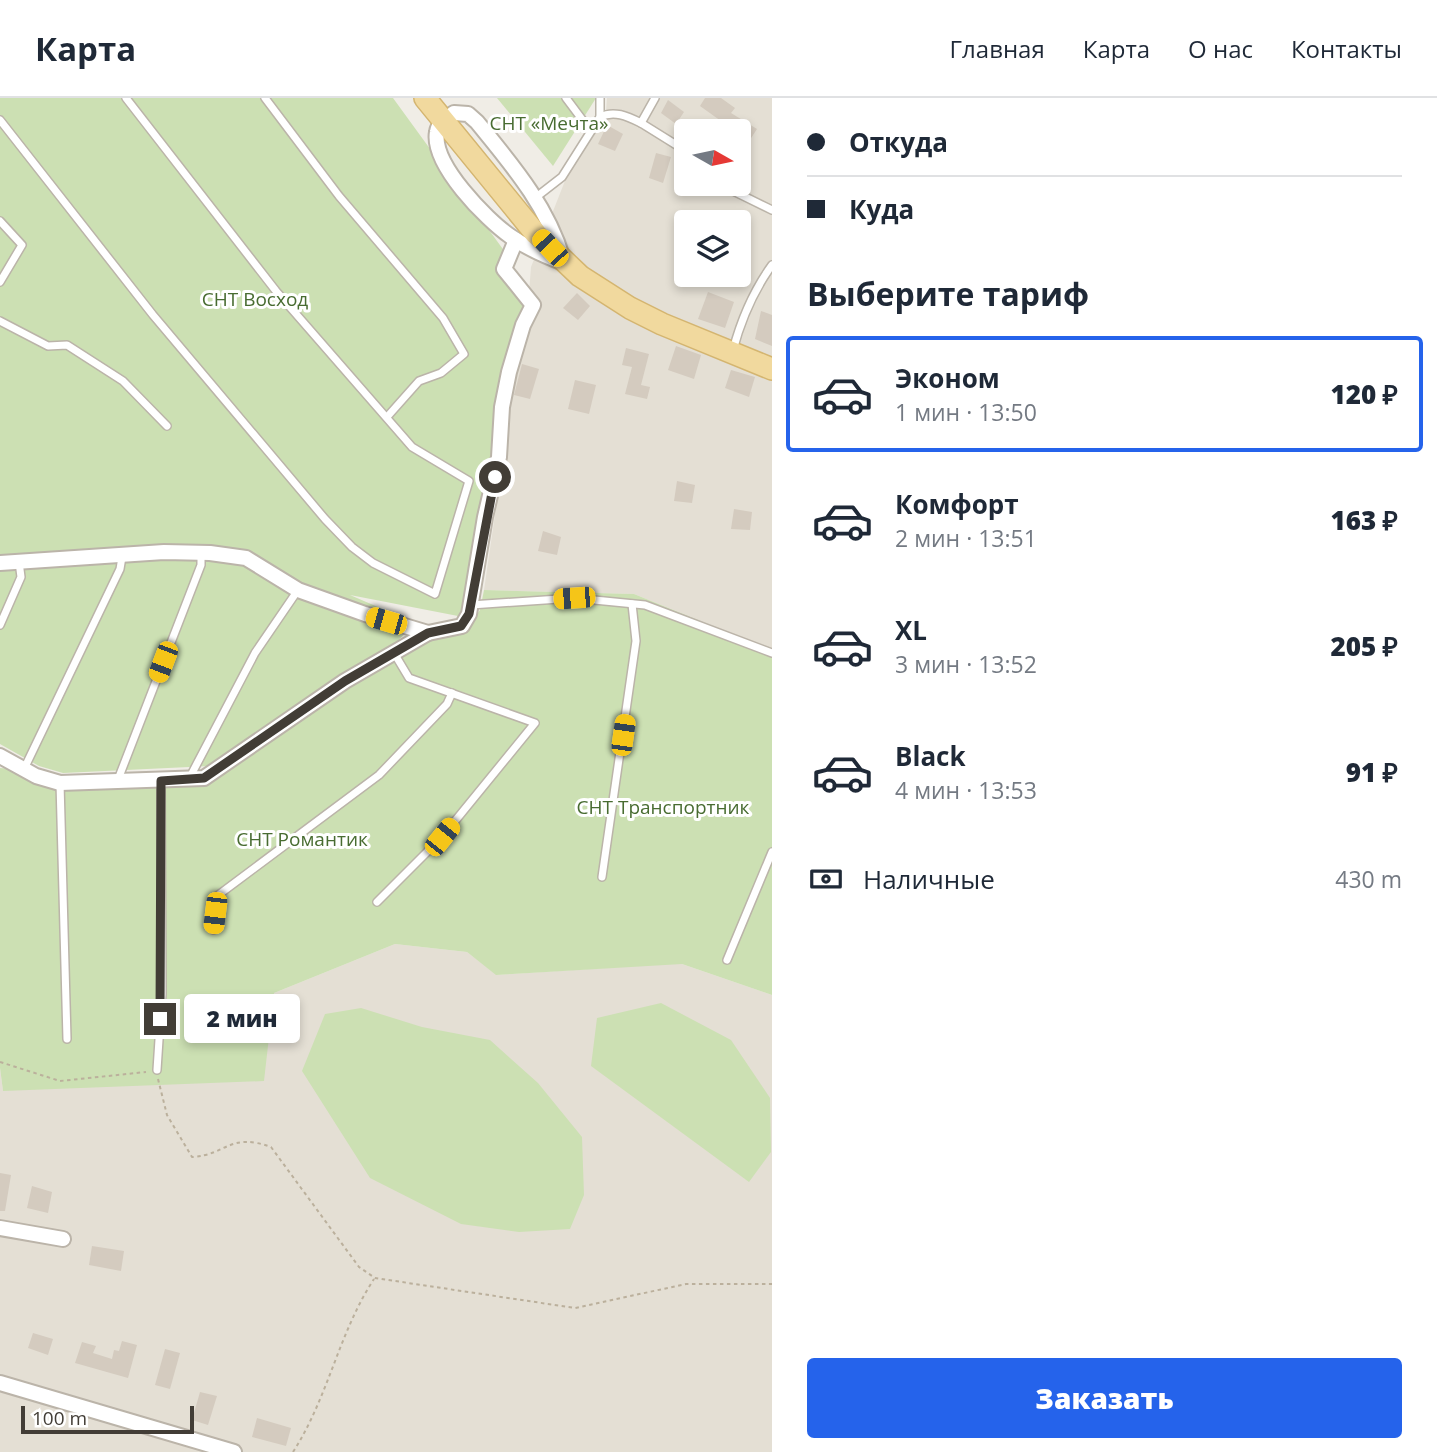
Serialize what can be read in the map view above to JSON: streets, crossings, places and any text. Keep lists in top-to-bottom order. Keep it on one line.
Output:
{"parks":["СНТ «Мечта»","СНТ Восход","СНТ Транспортник","СНТ Романтик"],"scale_bar":"100 m","north":"right","page":{"header":"Карта","nav":["Главная","Карта","О нас","Контакты"],"banner":["Откуда","Куда"],"heading":"Выберите тариф","list":[{"name":"Эконом","note":"1 мин · 13:50","value":"120 ₽"},{"name":"Комфорт","note":"2 мин · 13:51","value":"163 ₽"},{"name":"XL","note":"3 мин · 13:52","value":"205 ₽"},{"name":"Black","note":"4 мин · 13:53","value":"91 ₽"}],"pay":["Наличные","430 m"],"bubble":"2 мин","buttons":"Заказать","scale":"100 m"}}
